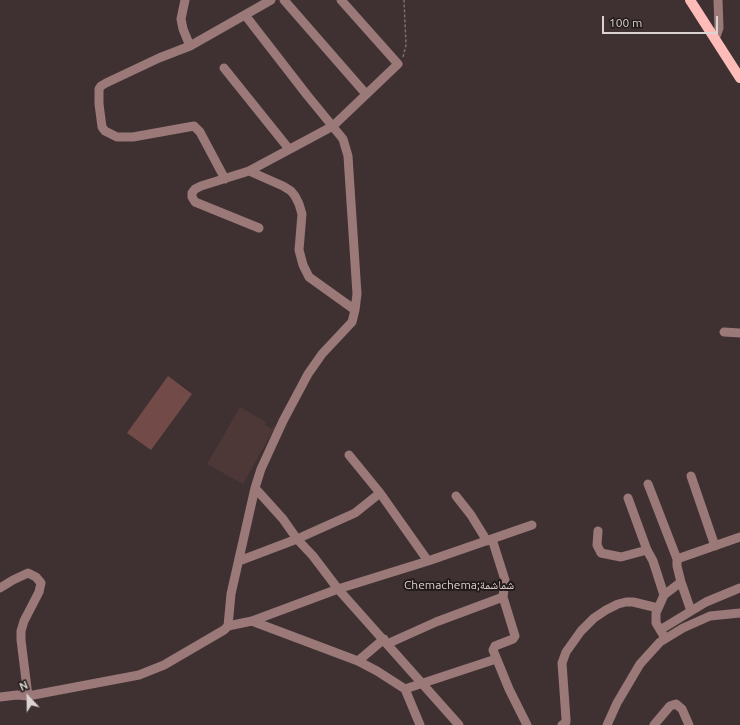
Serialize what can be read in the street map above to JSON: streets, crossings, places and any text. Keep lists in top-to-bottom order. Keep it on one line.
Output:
{"districts":["Chemachema;شماشمة"],"scale_bar":"100 m","north":"top"}
